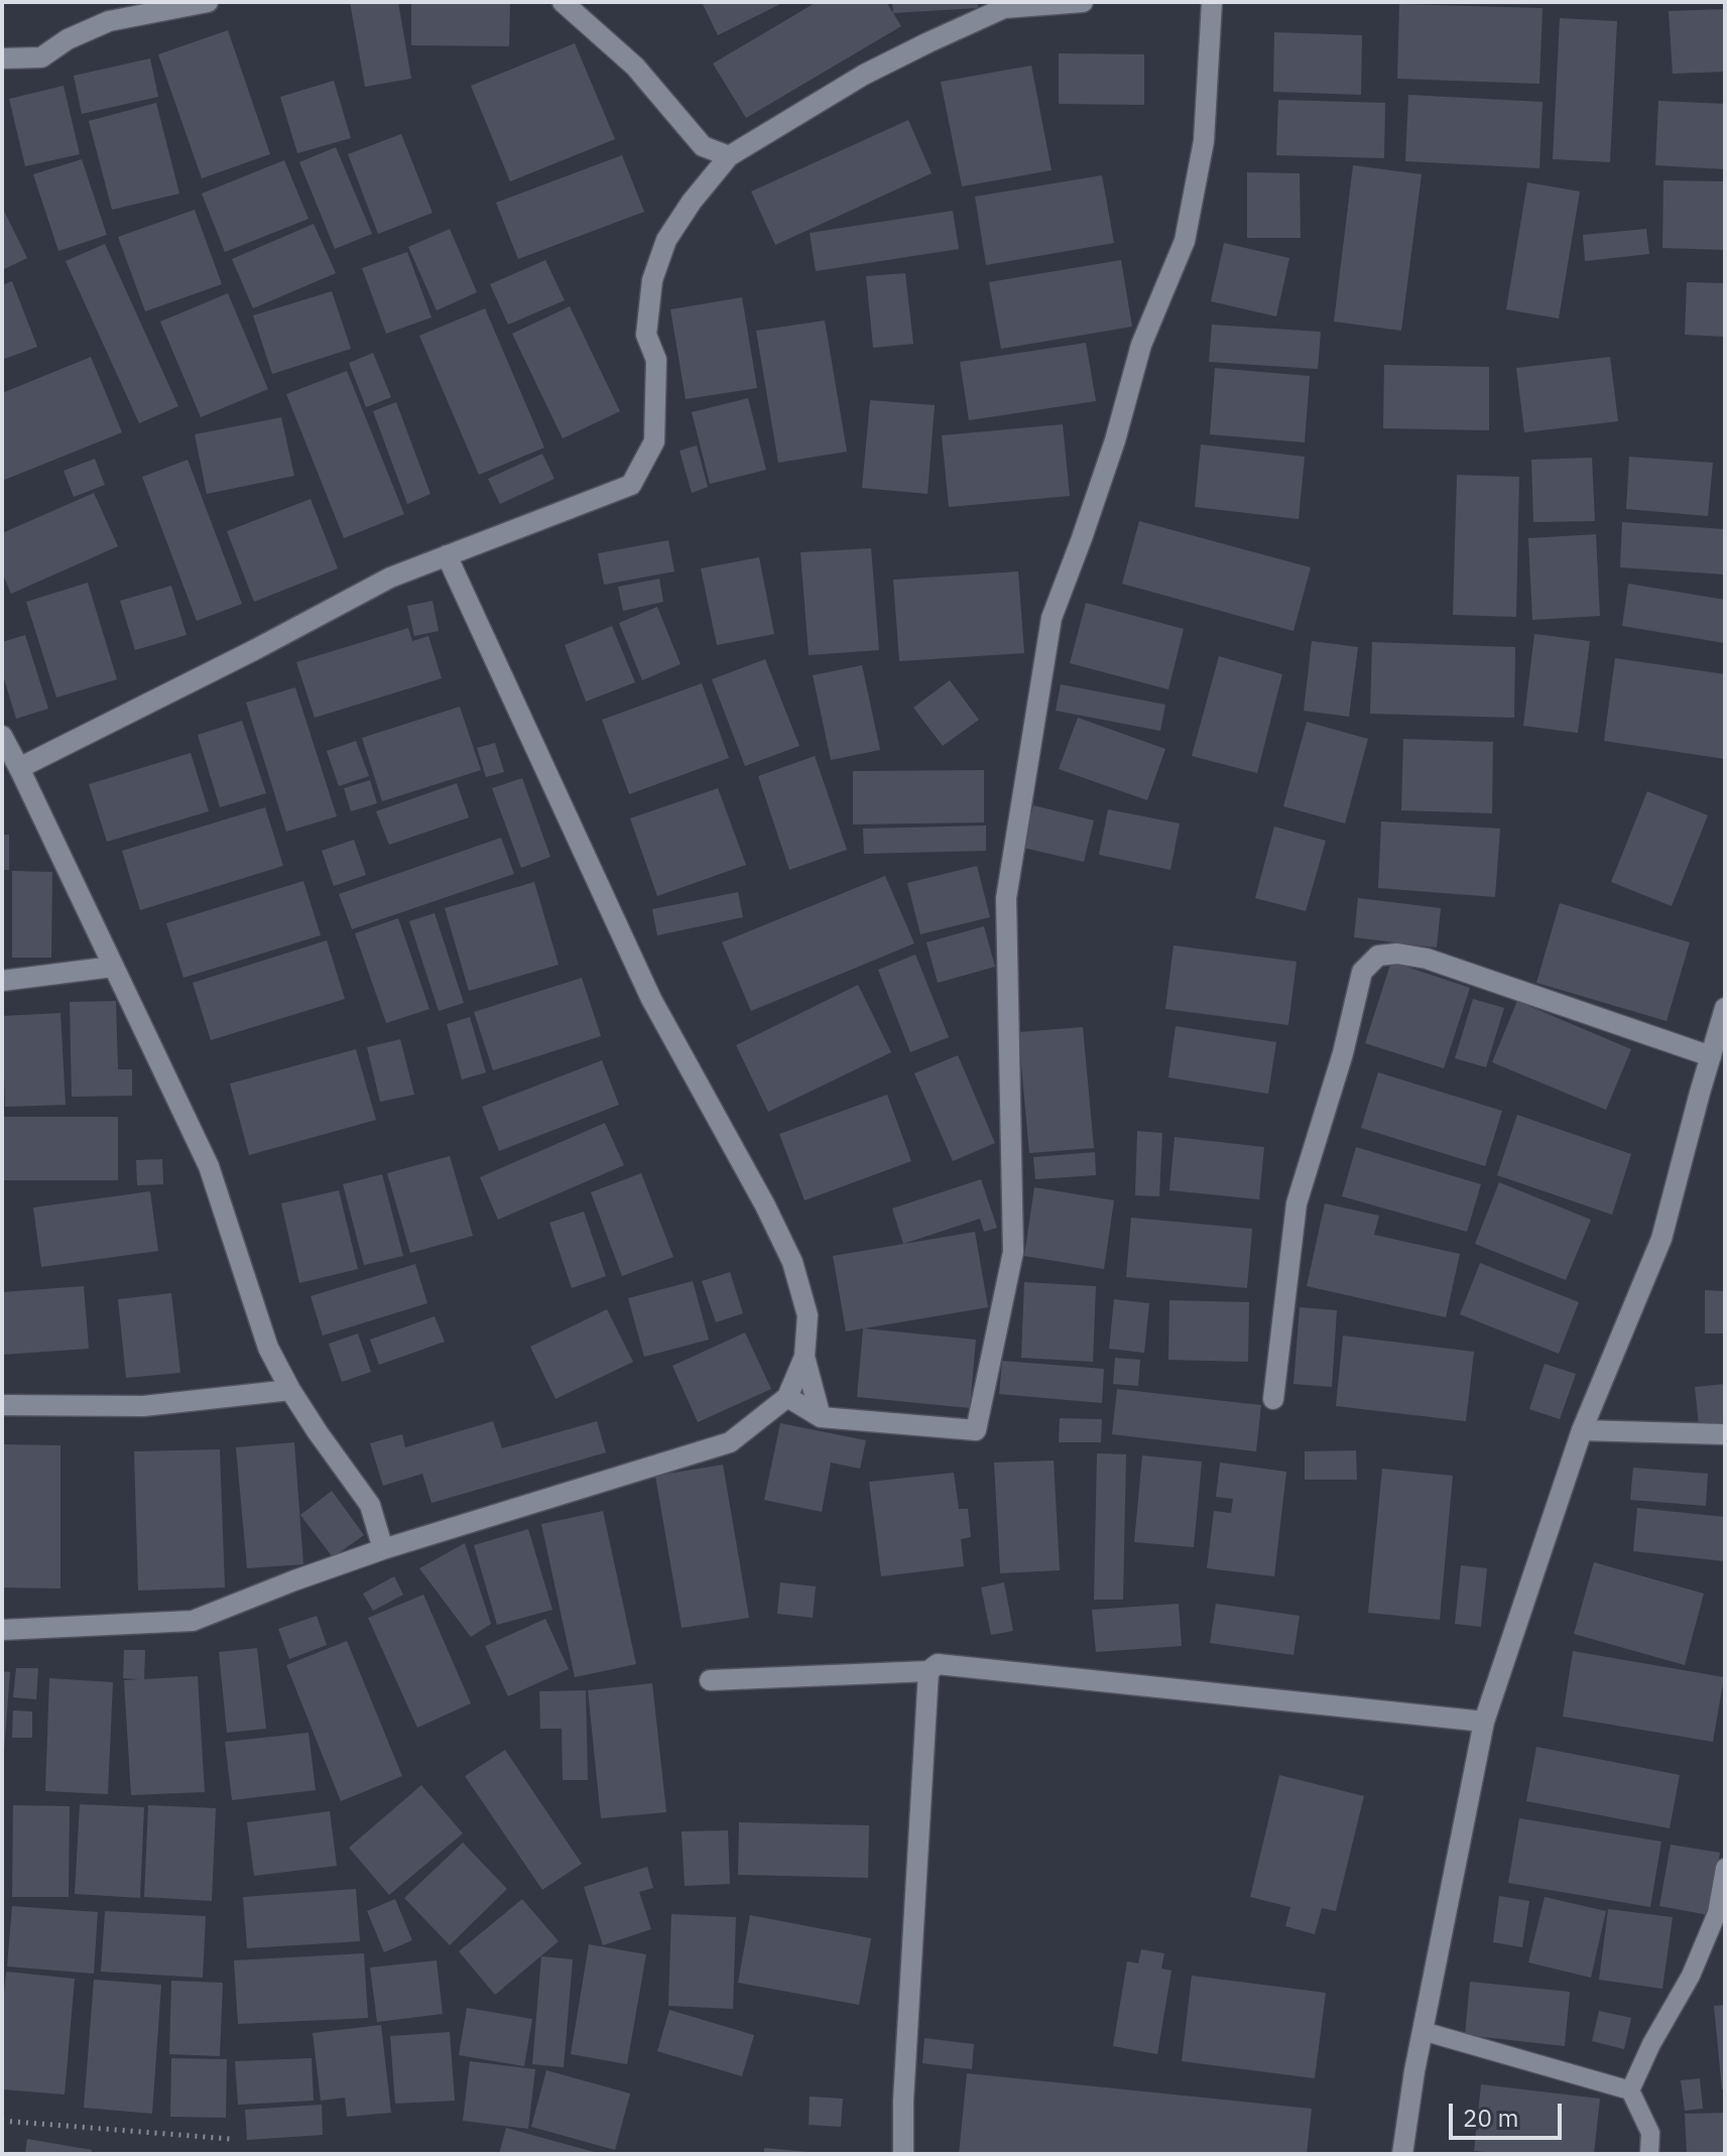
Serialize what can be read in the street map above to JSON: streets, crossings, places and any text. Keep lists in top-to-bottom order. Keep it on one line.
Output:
{"scale_bar":"20 m"}
